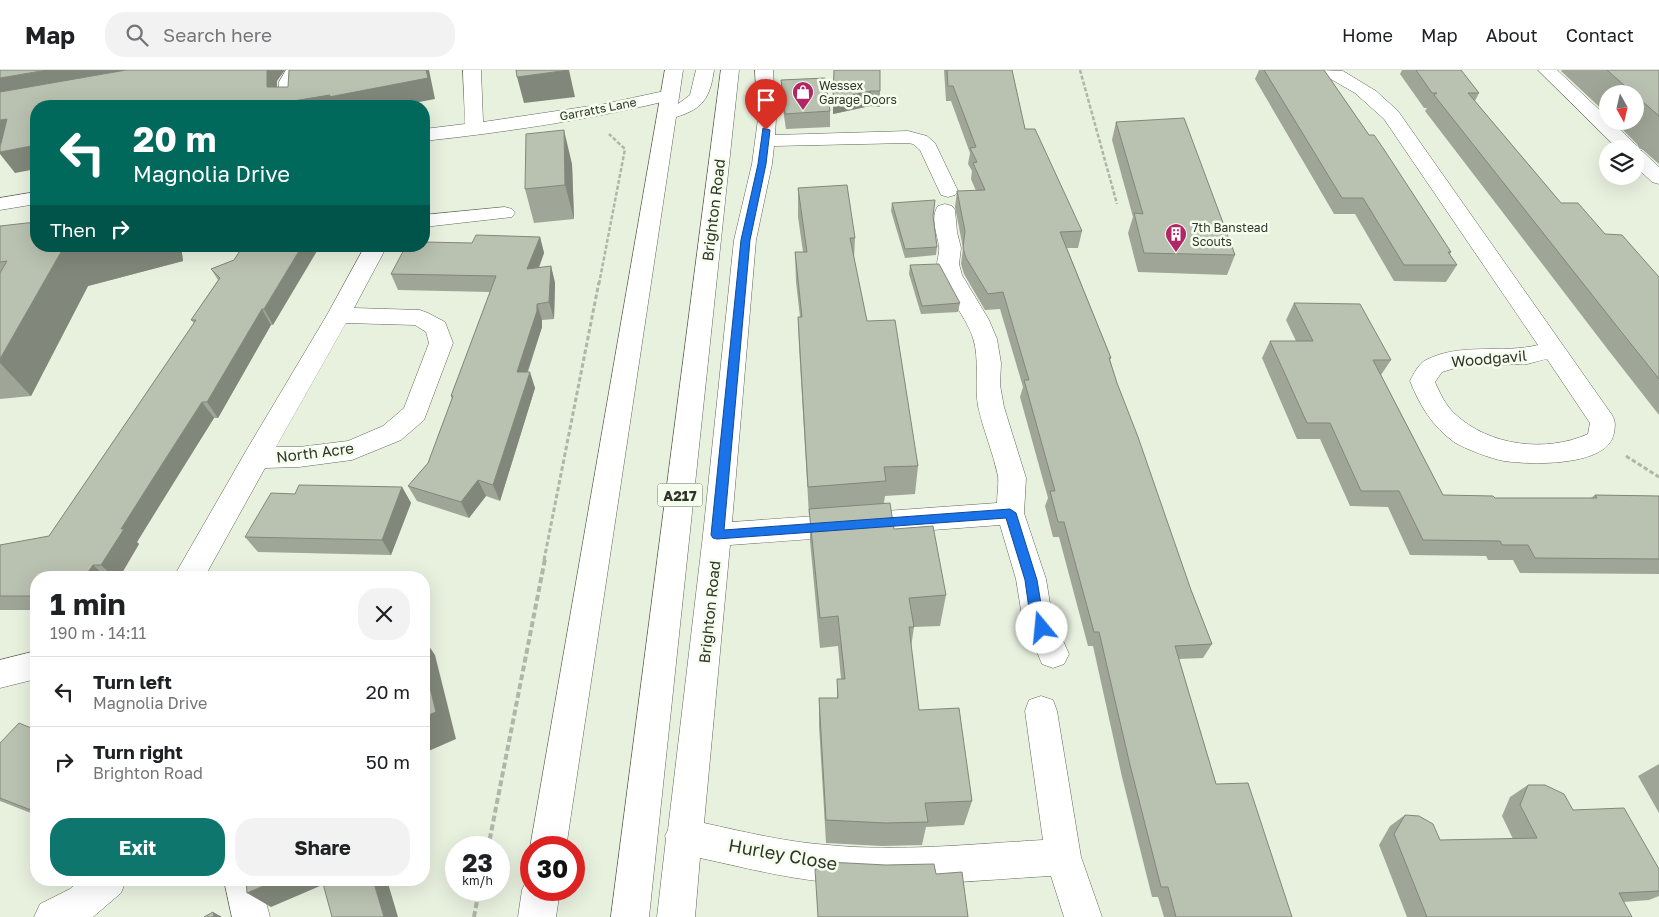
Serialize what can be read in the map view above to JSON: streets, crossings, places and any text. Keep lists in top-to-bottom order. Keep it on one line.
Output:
{"streets":{"main road":["Garratts Lane","Brighton Road","Woodgavil","North Acre","A217","Hurley Close"]},"crossings":[["Brighton Road","Hurley Close"]],"places":{"shop":["Wessex Garage Doors"],"building":["7th Banstead Scouts"]},"north":"bottom","page":{"header":"Map","search":"Search here","nav":["Home","Map","About","Contact"],"turn":["20 m","Magnolia Drive"],"then":"Then","heading":["1 min","190 m · 14:11"],"list":[{"name":"Turn left","note":"Magnolia Drive","value":"20 m"},{"name":"Turn right","note":"Brighton Road","value":"50 m"}],"buttons":["Exit","Share"],"speed":"23 km/h","limit":"30"}}
